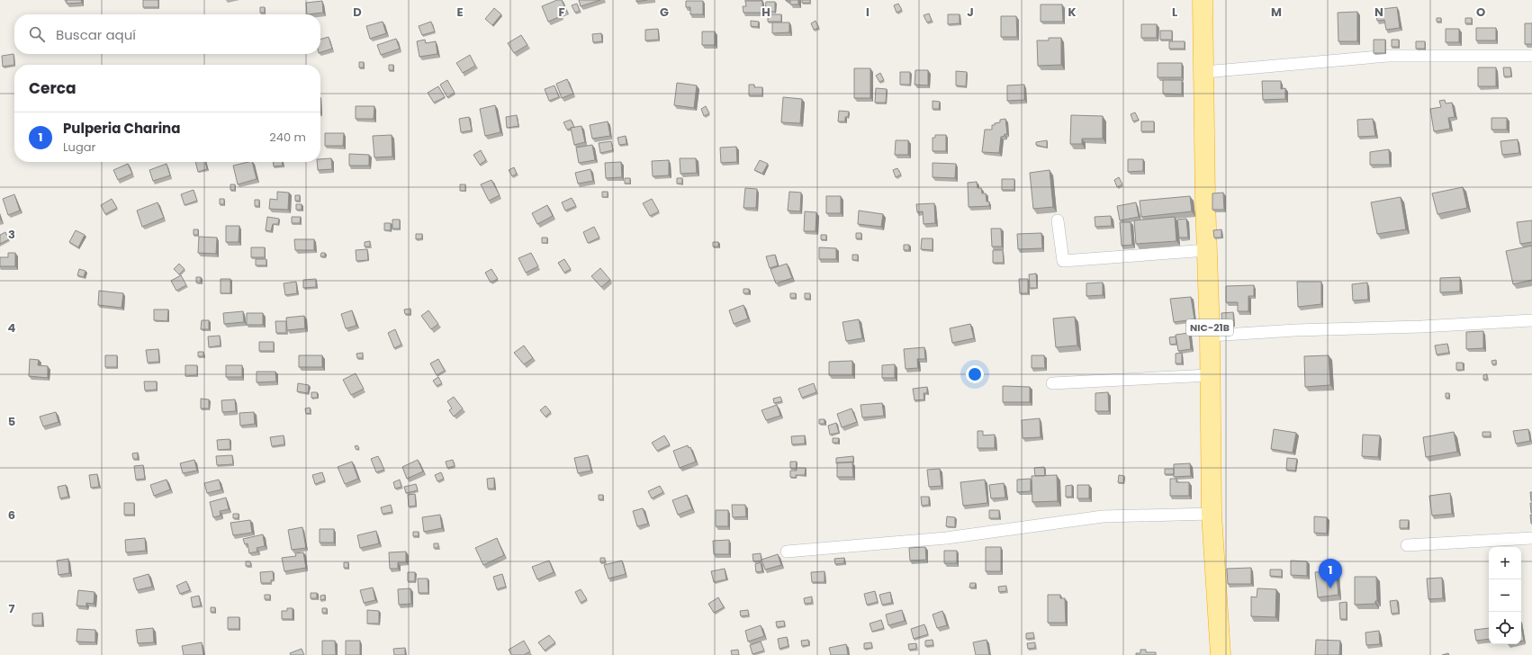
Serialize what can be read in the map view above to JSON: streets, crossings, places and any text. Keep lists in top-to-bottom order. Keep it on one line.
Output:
{"streets":{"highway":["NIC-21B"]},"page":{"search":"Buscar aquí","heading":"Cerca","list":[{"mark":"1","name":"Pulperia Charina","note":"Lugar","value":"240 m"}],"map_buttons":["+","−"],"pins":"1"},"grid":{"columns":["D","E","F","G","H","I","J","K","L","M","N","O"],"rows":["3","4","5","6","7"]}}
